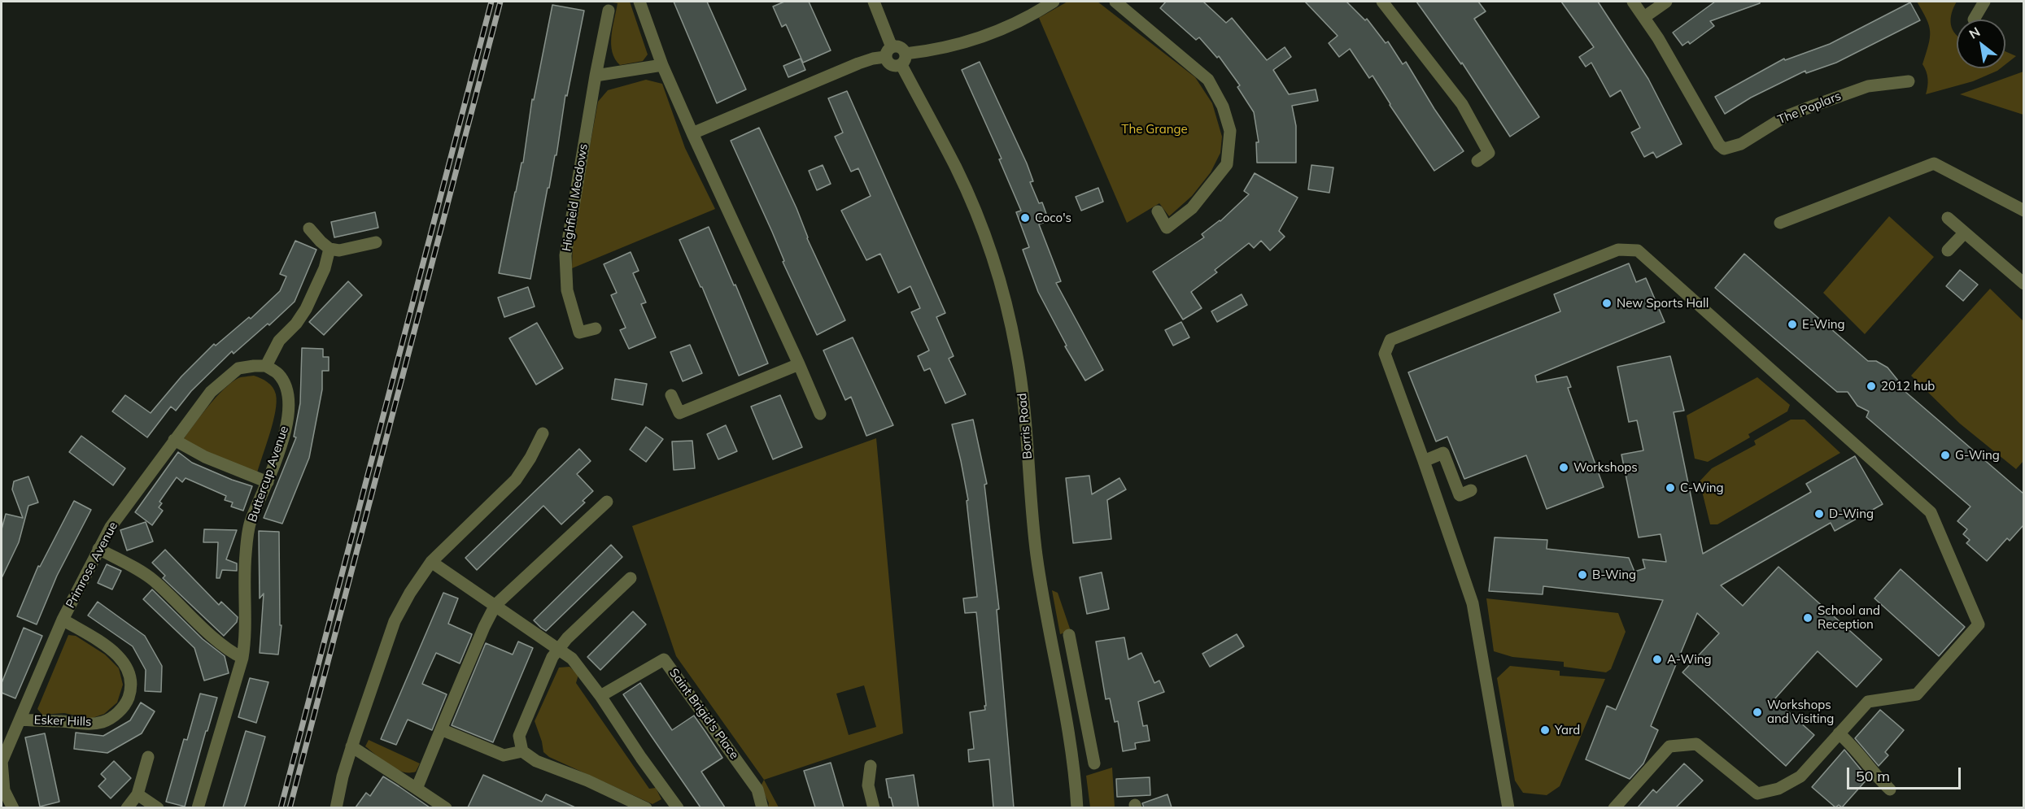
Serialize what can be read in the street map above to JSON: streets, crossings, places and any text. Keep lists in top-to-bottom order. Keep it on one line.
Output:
{"streets":{"street":["The Poplars","Highfield Meadows","Borris Road","Buttercup Avenue","Primrose Avenue","Saint Brigid's Place","Esker Hills"]},"crossings":[["Buttercup Avenue","Primrose Avenue"],["Primrose Avenue","Esker Hills"]],"parks":["The Grange"],"places":["Coco's","New Sports Hall","E-Wing","2012 hub","G-Wing","Workshops","C-Wing","D-Wing","B-Wing","School and Reception","A-Wing","Workshops and Visiting","Yard"],"scale_bar":"50 m","north":"top left"}
